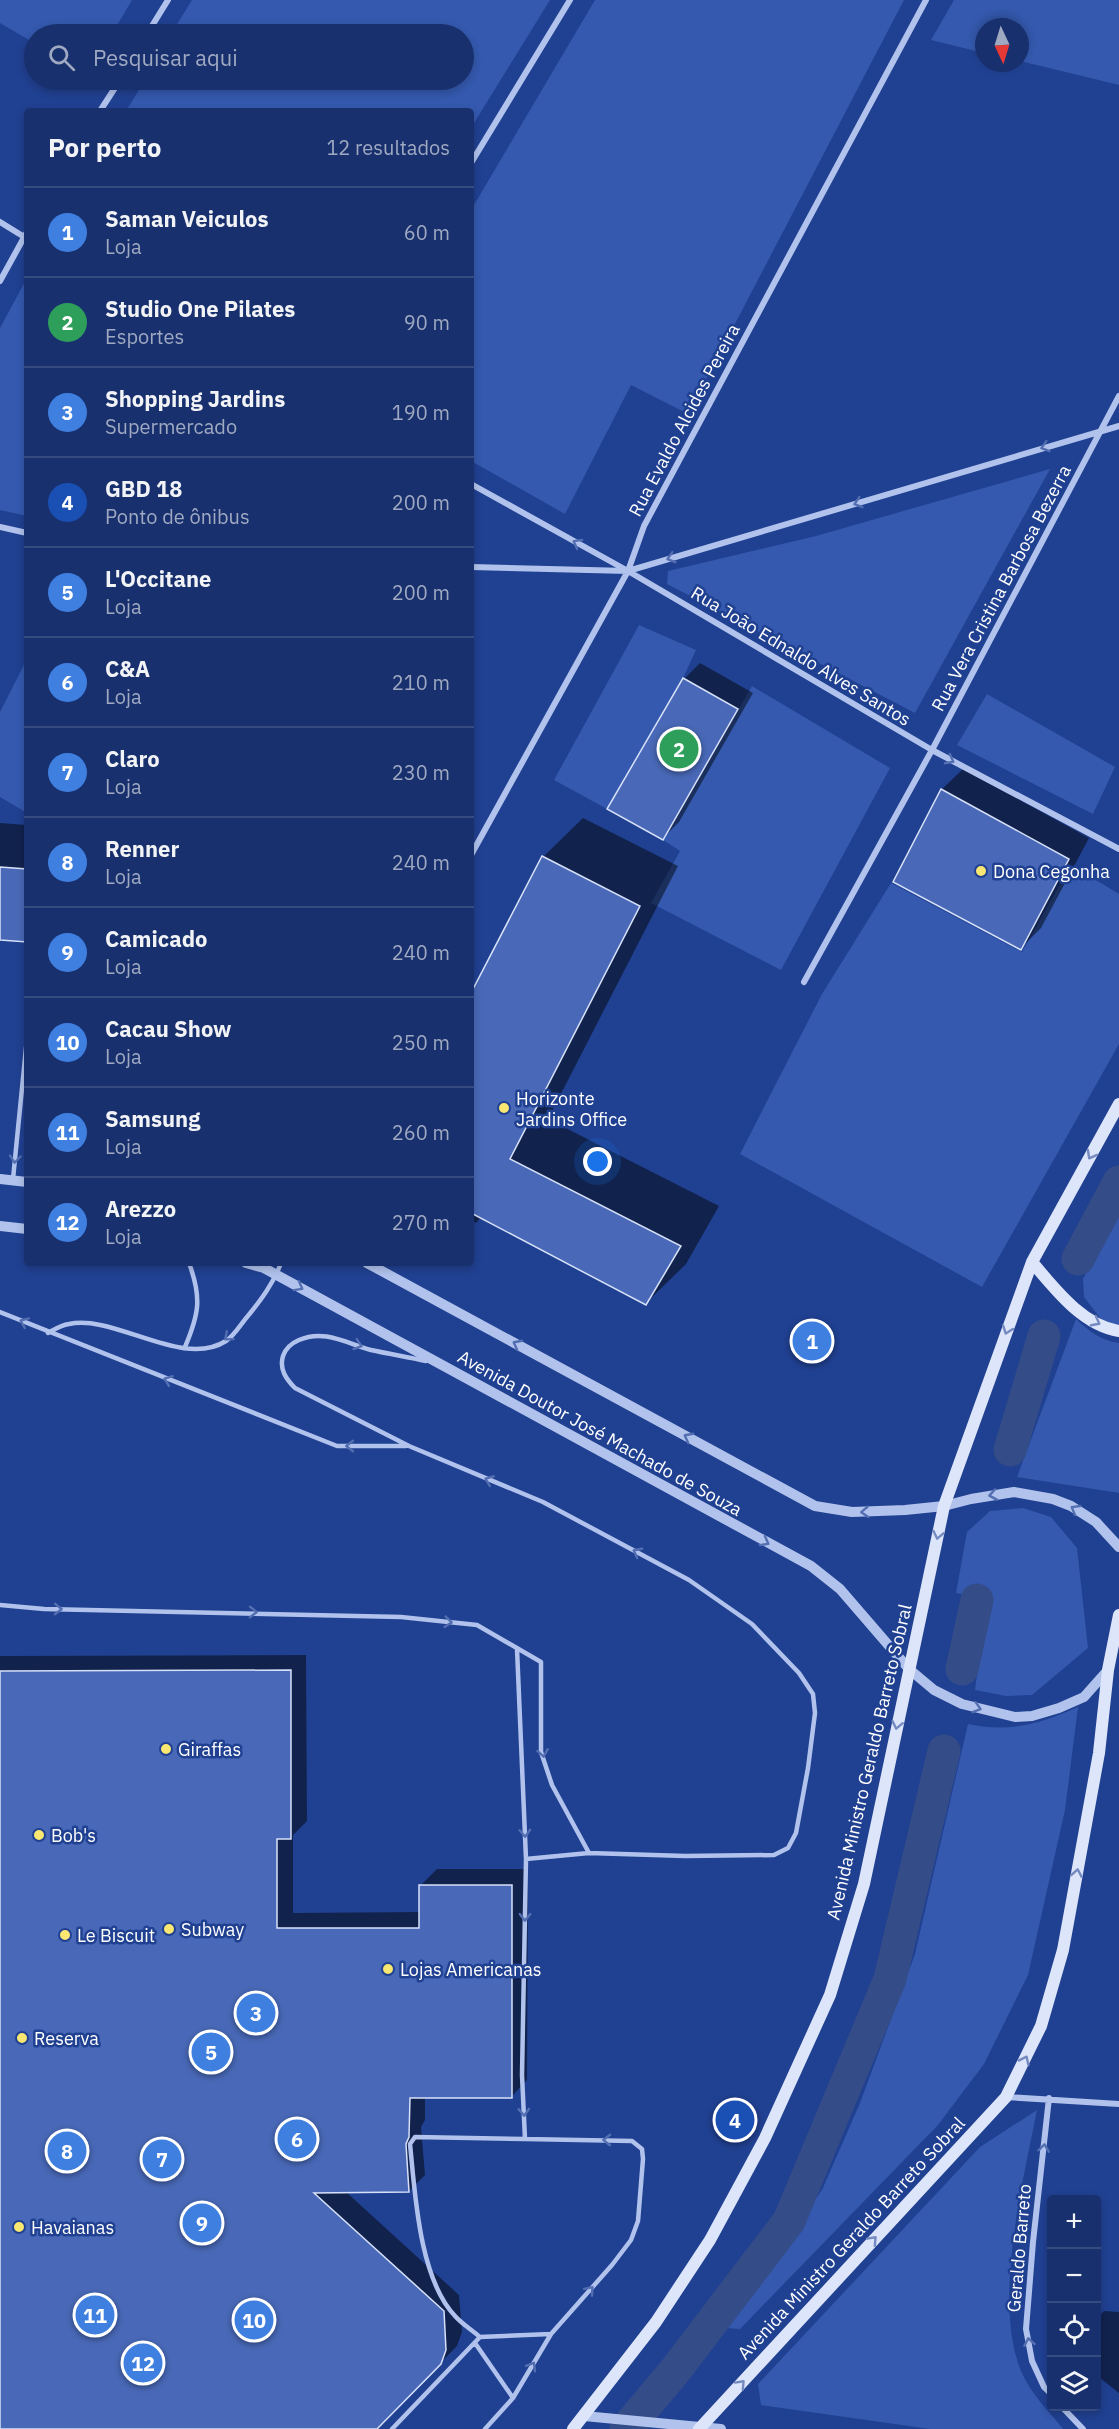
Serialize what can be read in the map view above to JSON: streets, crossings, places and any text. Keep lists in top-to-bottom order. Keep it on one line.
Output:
{"streets":{"main road":["Avenida Ministro Geraldo Barreto Sobral"],"street":["Rua Evaldo Alcides Pereira","Rua Vera Cristina Barbosa Bezerra","Rua João Ednaldo Alves Santos","Avenida Doutor José Machado de Souza","Geraldo Barreto"]},"crossings":[["Rua Evaldo Alcides Pereira","Rua João Ednaldo Alves Santos"],["Rua Vera Cristina Barbosa Bezerra","Rua João Ednaldo Alves Santos"],["Avenida Doutor José Machado de Souza","Avenida Ministro Geraldo Barreto Sobral"]],"one_way":["Geraldo Barreto"],"places":["Dona Cegonha","Horizonte Jardins Office","Giraffas","Bob's","Subway","Le Biscuit","Lojas Americanas","Reserva","Havaianas"],"north":"bottom","page":{"search":"Pesquisar aqui","heading":["Por perto","12 resultados"],"list":[{"mark":"1","name":"Saman Veiculos","note":"Loja","value":"60 m"},{"mark":"2","name":"Studio One Pilates","note":"Esportes","value":"90 m"},{"mark":"3","name":"Shopping Jardins","note":"Supermercado","value":"190 m"},{"mark":"4","name":"GBD 18","note":"Ponto de ônibus","value":"200 m"},{"mark":"5","name":"L'Occitane","note":"Loja","value":"200 m"},{"mark":"6","name":"C&A","note":"Loja","value":"210 m"},{"mark":"7","name":"Claro","note":"Loja","value":"230 m"},{"mark":"8","name":"Renner","note":"Loja","value":"240 m"},{"mark":"9","name":"Camicado","note":"Loja","value":"240 m"},{"mark":"10","name":"Cacau Show","note":"Loja","value":"250 m"},{"mark":"11","name":"Samsung","note":"Loja","value":"260 m"},{"mark":"12","name":"Arezzo","note":"Loja","value":"270 m"}],"pins":["2","1","3","5","4","6","8","7","9","11","10","12"],"map_buttons":["+","−"]}}
